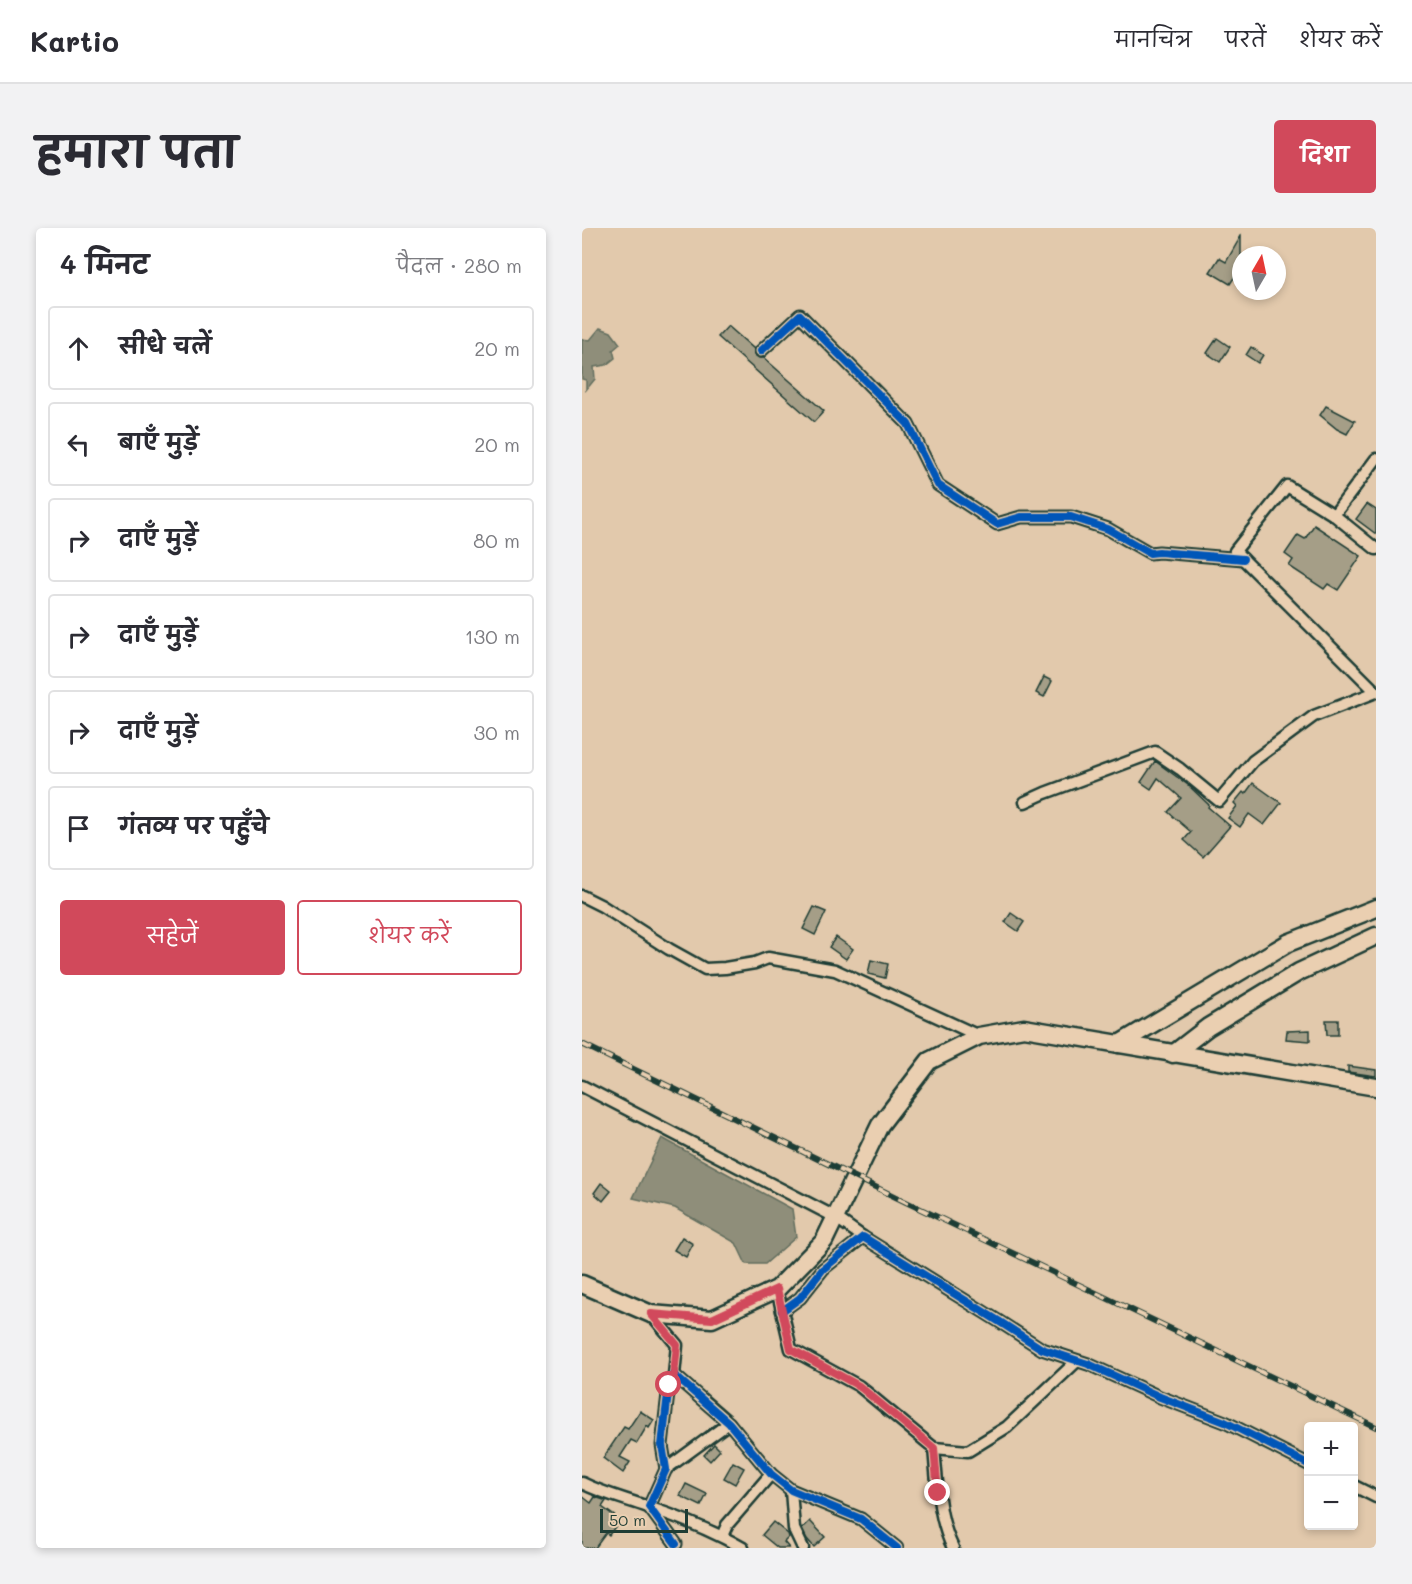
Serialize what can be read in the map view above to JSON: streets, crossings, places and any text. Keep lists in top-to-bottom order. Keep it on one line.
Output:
{"scale_bar":"50 m","north":"top","page":{"header":"Kartio","nav":["मानचित्र","परतें","शेयर करें"],"title":"हमारा पता","buttons":["दिशा",["सहेजें","शेयर करें"]],"heading":["4 मिनट","पैदल · 280 m"],"list":[["सीधे चलें","20 m"],["बाएँ मुड़ें","20 m"],["दाएँ मुड़ें","80 m"],["दाएँ मुड़ें","130 m"],["दाएँ मुड़ें","30 m"],"गंतव्य पर पहुँचे"],"map_buttons":["+","−"],"scale":"50 m"}}
